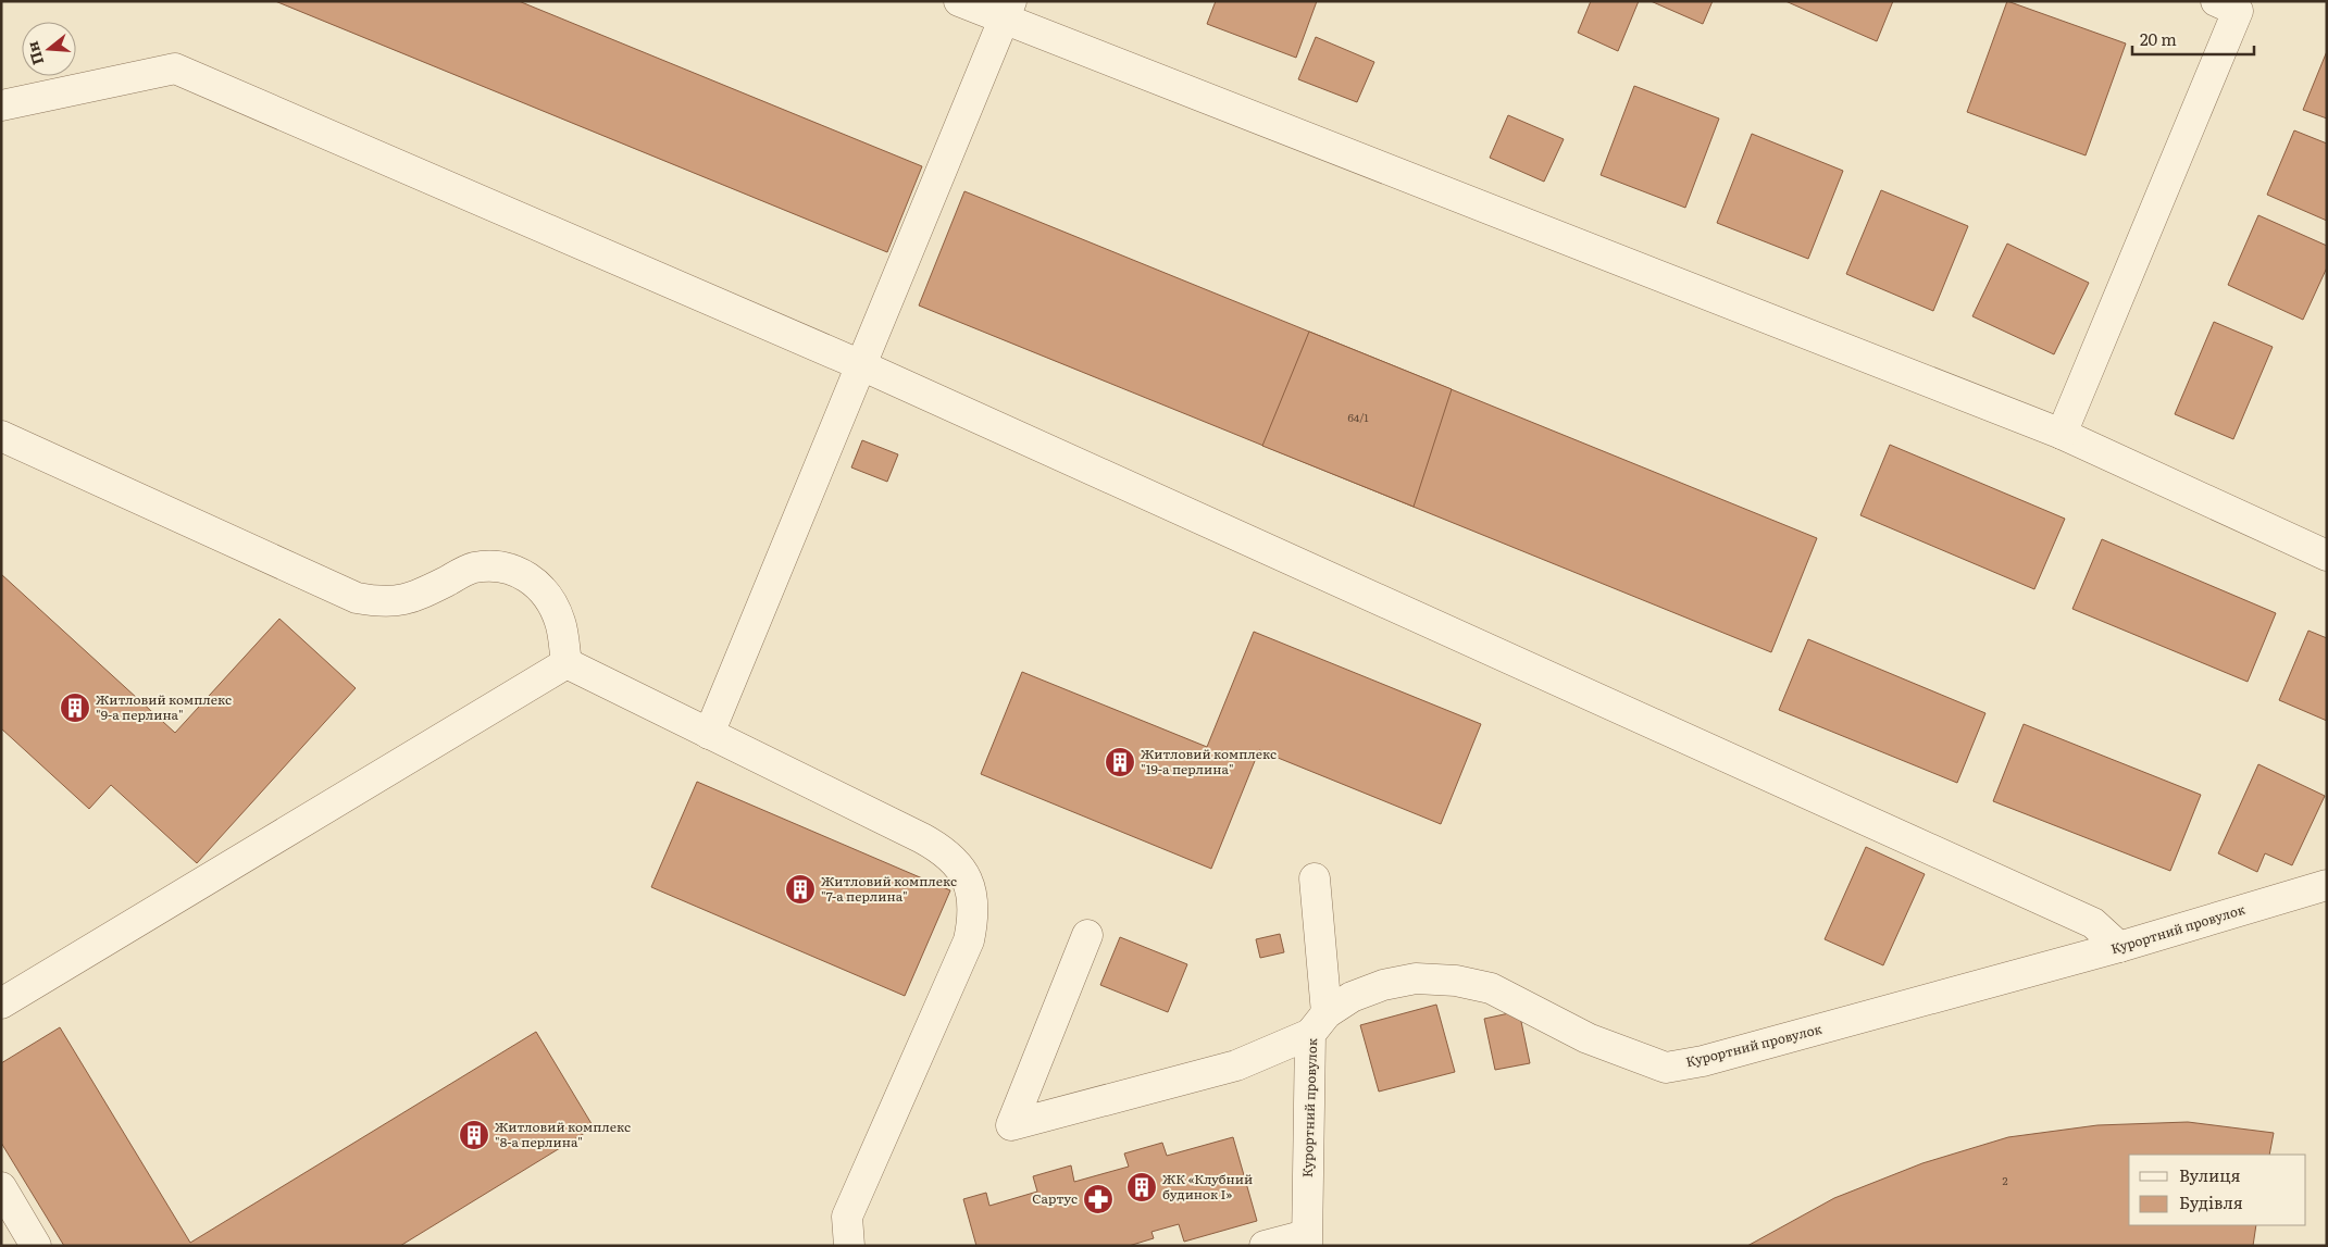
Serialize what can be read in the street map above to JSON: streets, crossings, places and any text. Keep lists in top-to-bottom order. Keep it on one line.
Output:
{"streets":{"street":["Курортний провулок"]},"places":{"building":["Житловий комплекс \"9-а перлина\"","Житловий комплекс \"19-а перлина\"","Житловий комплекс \"7-а перлина\"","Житловий комплекс \"8-а перлина\"","ЖК «Клубний будинок I»"],"pharmacy":["Сартус"]},"house_numbers":["64/1","2"],"legend":["Вулиця","Будівля"],"scale_bar":"20 m","north":"left"}
